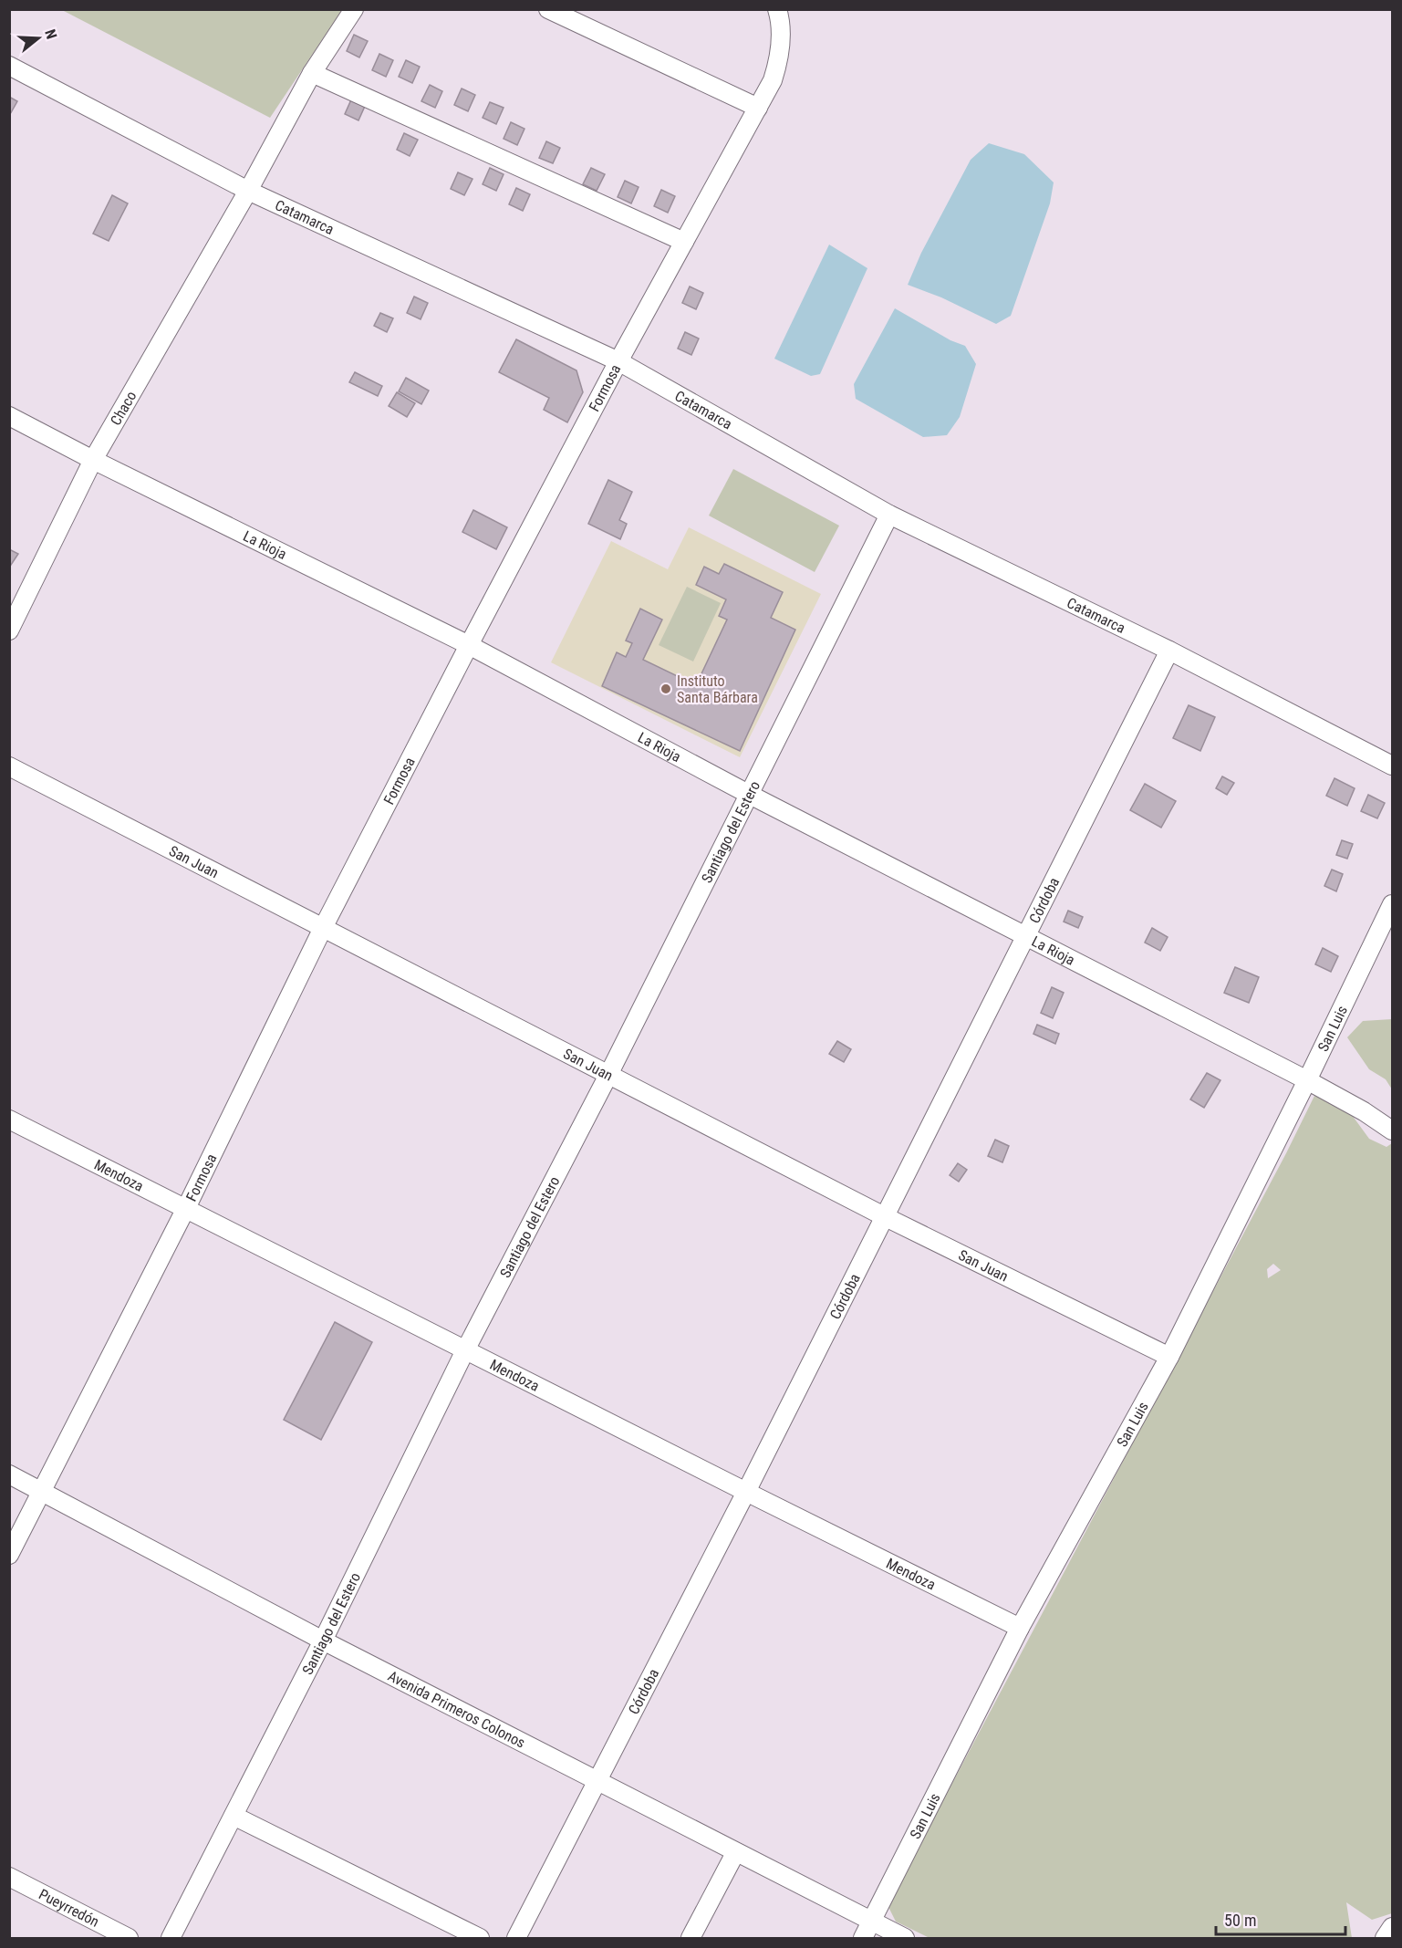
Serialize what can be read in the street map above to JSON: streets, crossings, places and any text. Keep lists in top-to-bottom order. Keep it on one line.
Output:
{"streets":{"street":["Catamarca","Formosa","Chaco","La Rioja","Santiago del Estero","San Juan","Córdoba","San Luis","Mendoza","Avenida Primeros Colonos","Pueyrredón"]},"crossings":[["Catamarca","Formosa"],["Catamarca","Chaco"],["Catamarca","Santiago del Estero"],["Catamarca","Córdoba"],["Formosa","La Rioja"],["Formosa","San Juan"],["Formosa","Mendoza"],["Formosa","Avenida Primeros Colonos"],["Chaco","La Rioja"],["La Rioja","Santiago del Estero"],["La Rioja","Córdoba"],["La Rioja","San Luis"],["Santiago del Estero","San Juan"],["Santiago del Estero","Mendoza"],["Santiago del Estero","Avenida Primeros Colonos"],["San Juan","Córdoba"],["San Juan","San Luis"],["Córdoba","Mendoza"],["Córdoba","Avenida Primeros Colonos"],["San Luis","Mendoza"],["San Luis","Avenida Primeros Colonos"]],"places":["Instituto Santa Bárbara"],"scale_bar":"50 m","north":"right"}
